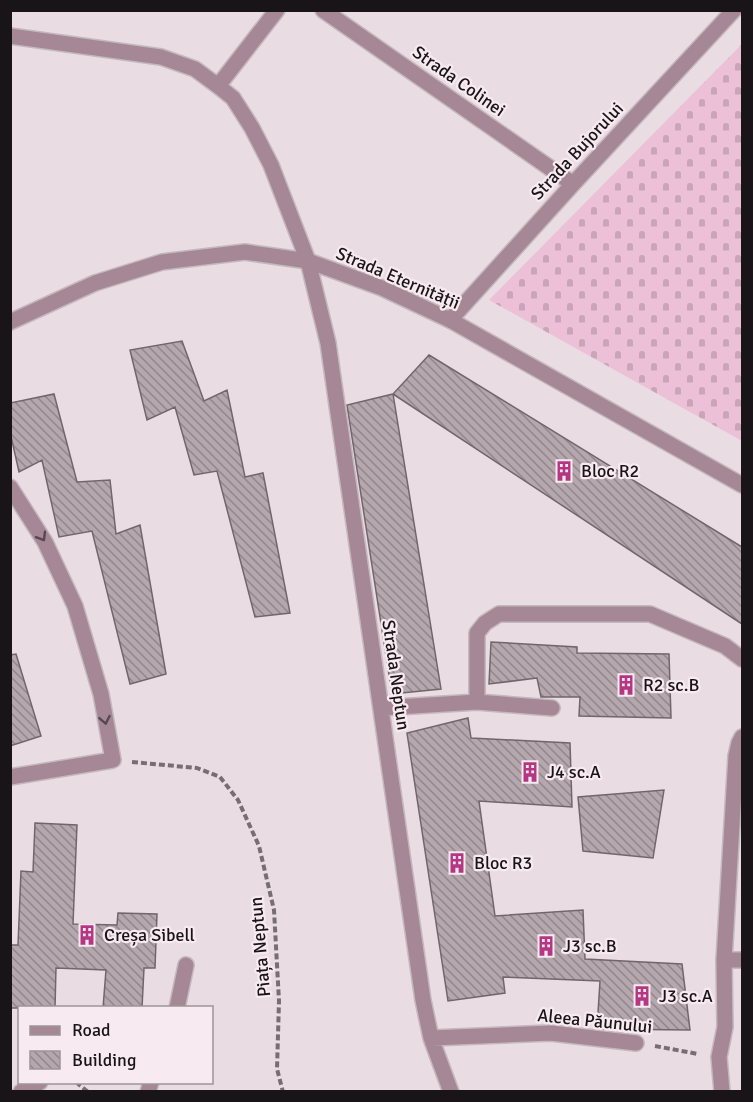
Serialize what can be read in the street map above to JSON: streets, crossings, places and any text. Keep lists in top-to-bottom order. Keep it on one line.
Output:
{"streets":{"street":["Strada Colinei","Strada Bujorului","Strada Eternității","Strada Neptun","Aleea Păunului"],"path":["Piața Neptun"]},"crossings":[["Strada Colinei","Strada Bujorului"],["Strada Bujorului","Strada Eternității"],["Strada Eternității","Strada Neptun"],["Strada Neptun","Aleea Păunului"]],"places":{"building":["Bloc R2","R2 sc.B","J4 sc.A","Bloc R3","Creșa Sibell","J3 sc.B","J3 sc.A"]},"legend":["Road","Building"]}
